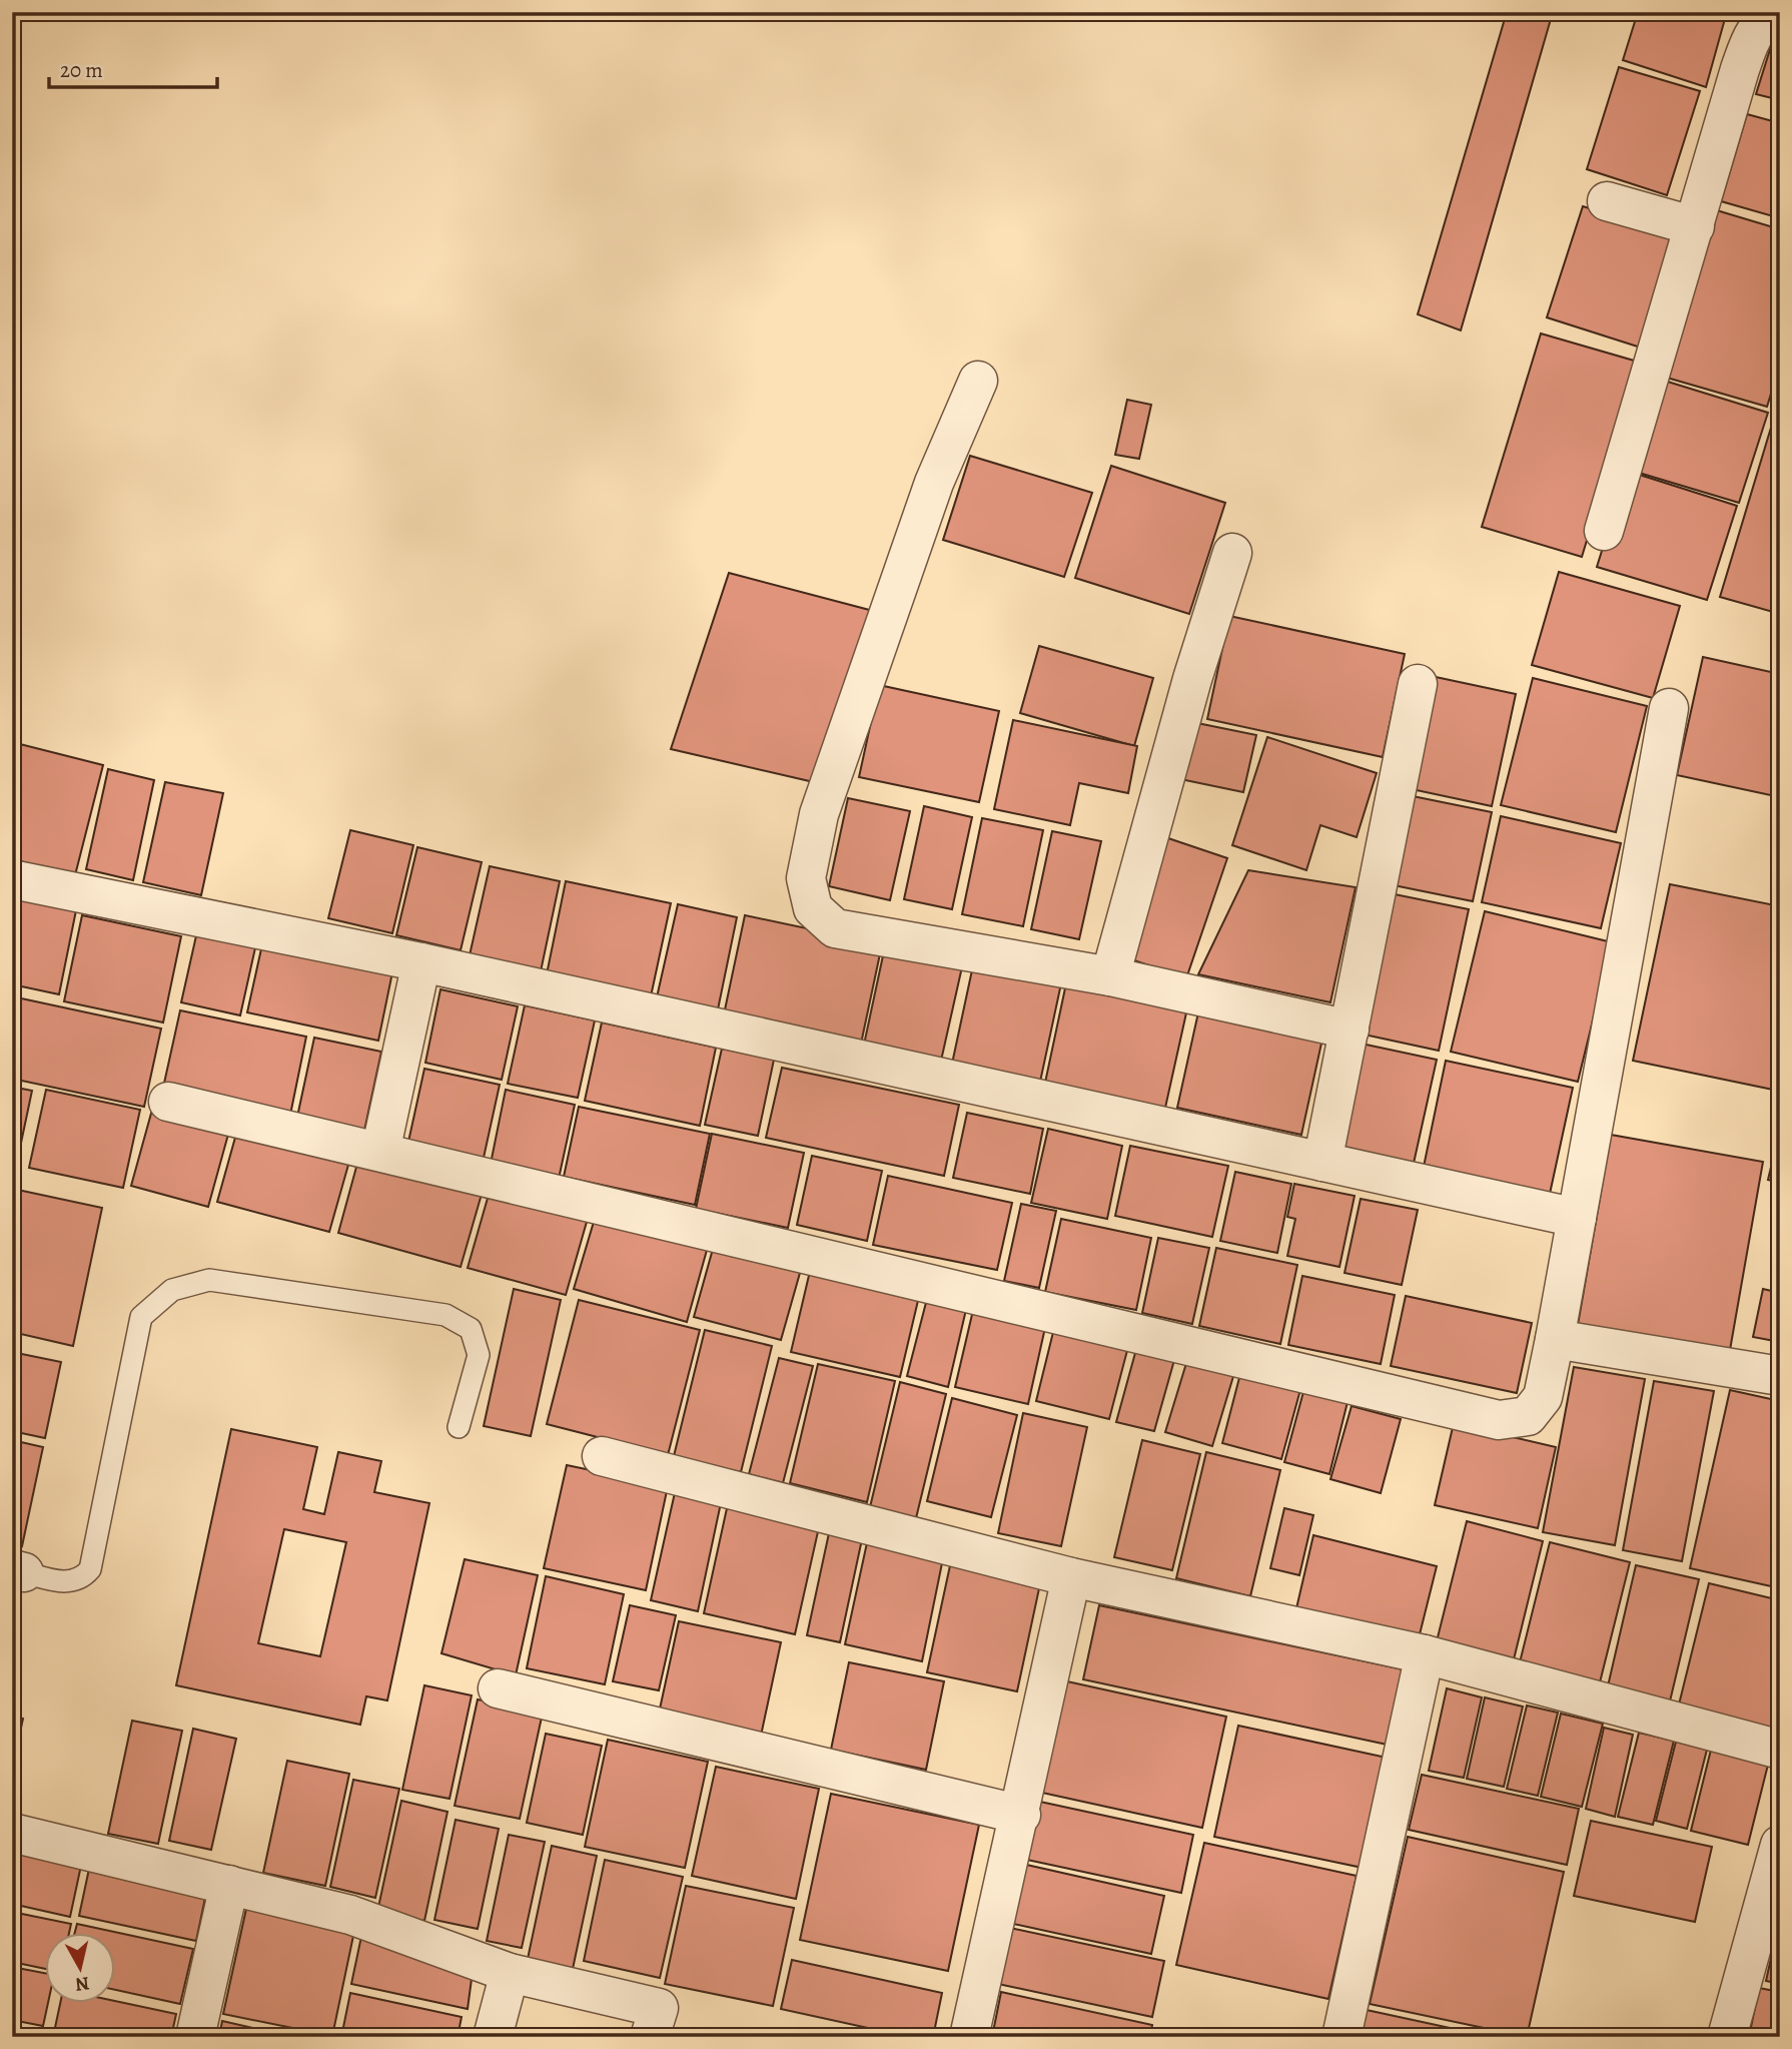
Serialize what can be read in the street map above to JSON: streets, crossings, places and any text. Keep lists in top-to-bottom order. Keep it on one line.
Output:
{"scale_bar":"20 m","north":"bottom"}
